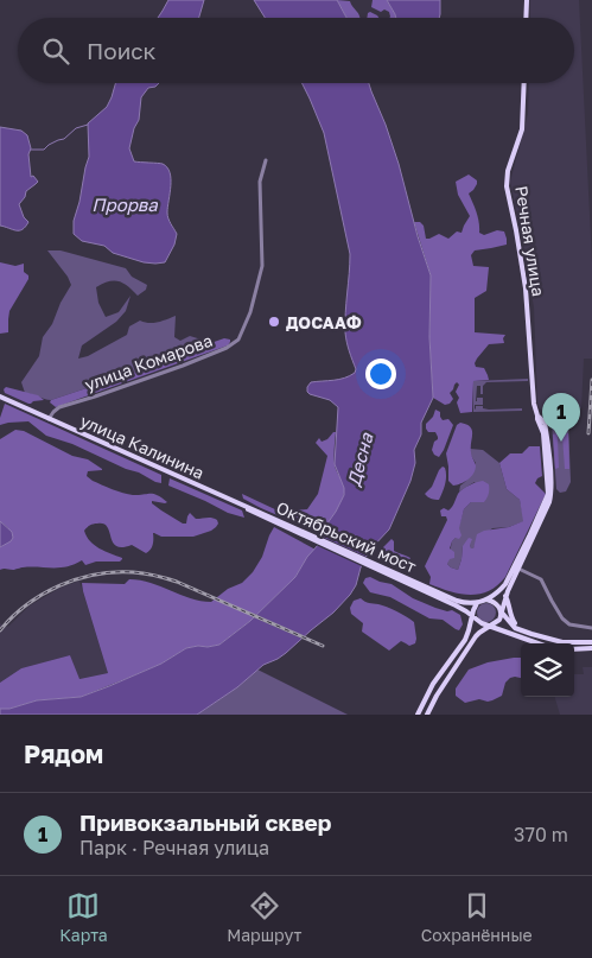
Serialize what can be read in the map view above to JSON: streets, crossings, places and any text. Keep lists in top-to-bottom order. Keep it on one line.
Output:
{"streets":{"main road":["Речная улица","улица Калинина","Октябрьский мост"],"street":["улица Комарова"]},"crossings":[["улица Комарова","улица Калинина"],["улица Калинина","Октябрьский мост"]],"water":["Прорва","Десна"],"places":["ДОСААФ"],"page":{"search":"Поиск","pins":"1","heading":"Рядом","list":[{"mark":"1","name":"Привокзальный сквер","note":"Парк · Речная улица","value":"370 m"}],"nav":["Карта","Маршрут","Сохранённые"]}}
